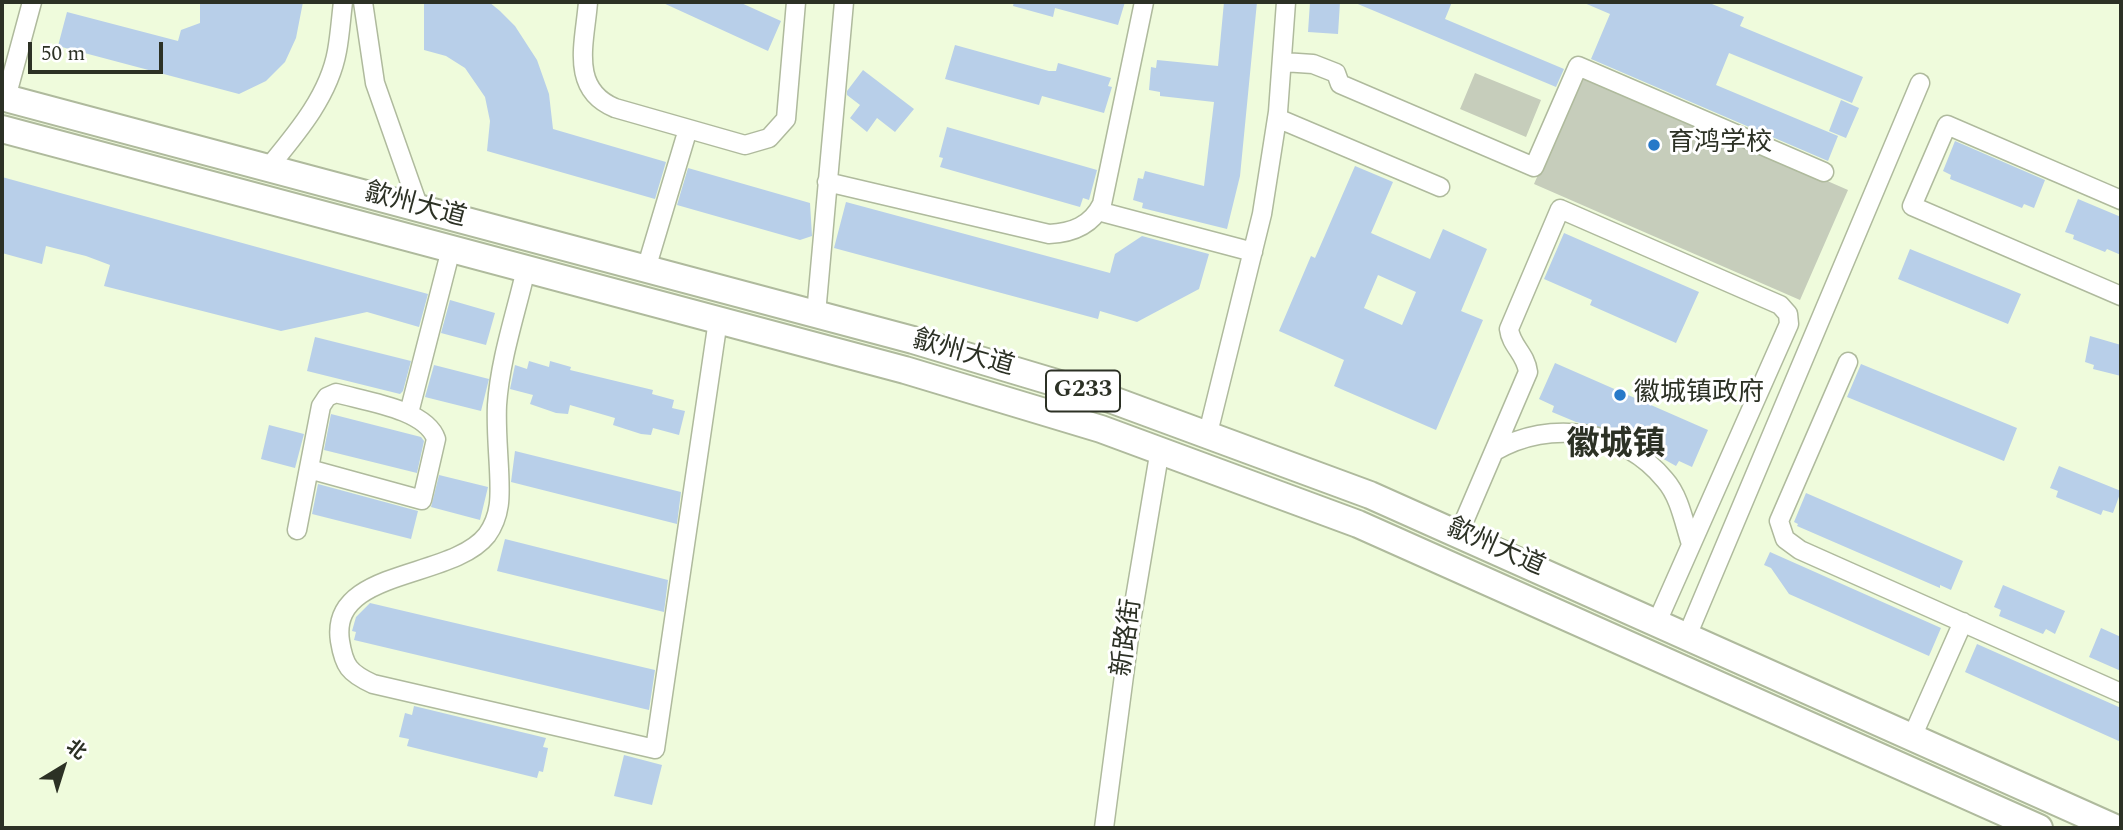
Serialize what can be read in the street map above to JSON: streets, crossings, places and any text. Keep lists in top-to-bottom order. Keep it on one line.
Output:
{"streets":{"highway":["歙州大道","G233"],"street":["新路街"]},"crossings":[["歙州大道","新路街"]],"districts":["徽城镇"],"places":["育鸿学校","徽城镇政府"],"scale_bar":"50 m","north":"top right"}
